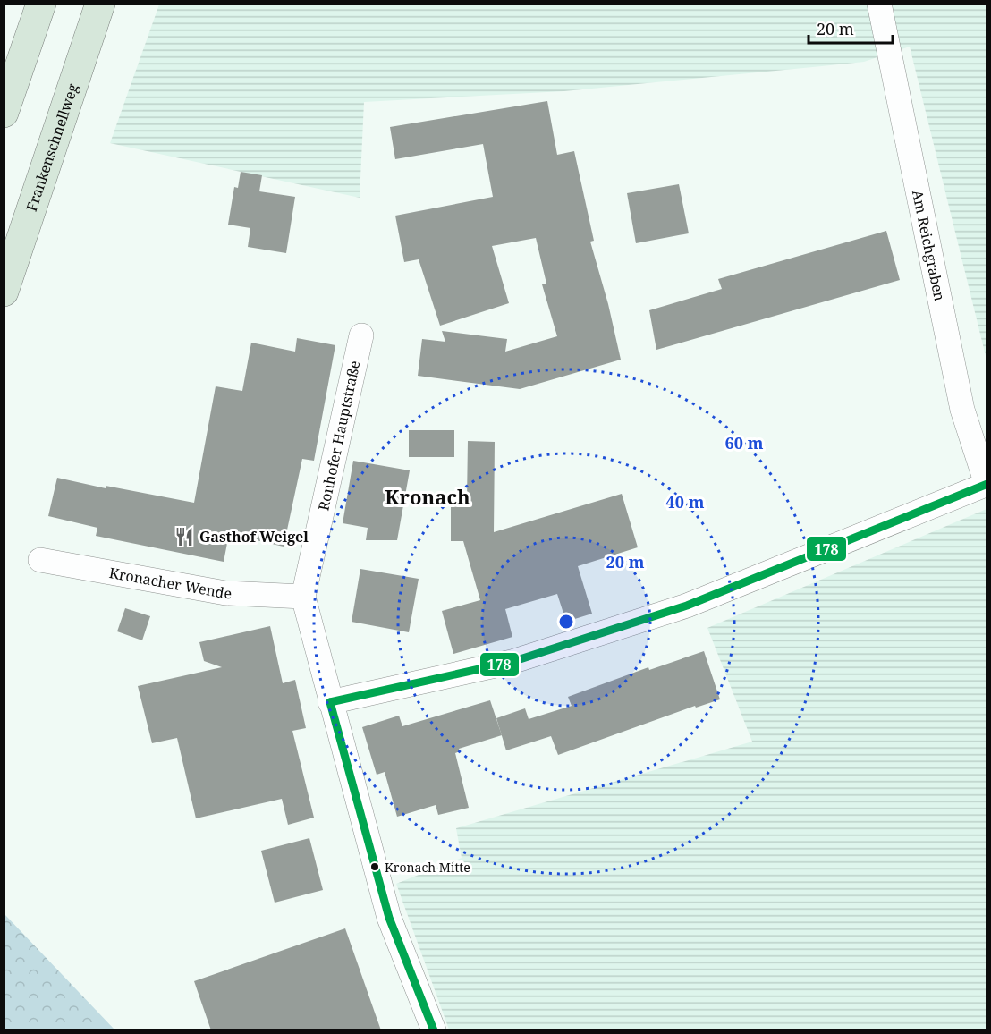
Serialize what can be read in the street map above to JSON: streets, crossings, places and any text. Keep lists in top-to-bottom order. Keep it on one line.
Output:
{"streets":{"highway":["Frankenschnellweg"],"street":["Am Reichgraben","Ronhofer Hauptstraße","Kronacher Wende"]},"crossings":[["Ronhofer Hauptstraße","Kronacher Wende"]],"districts":["Kronach"],"places":{"restaurant":["Gasthof Weigel"],"other":["Kronach Mitte"]},"lines":["transit line 178"],"scale_bar":"20 m","rings":["60 m","40 m","20 m"]}
